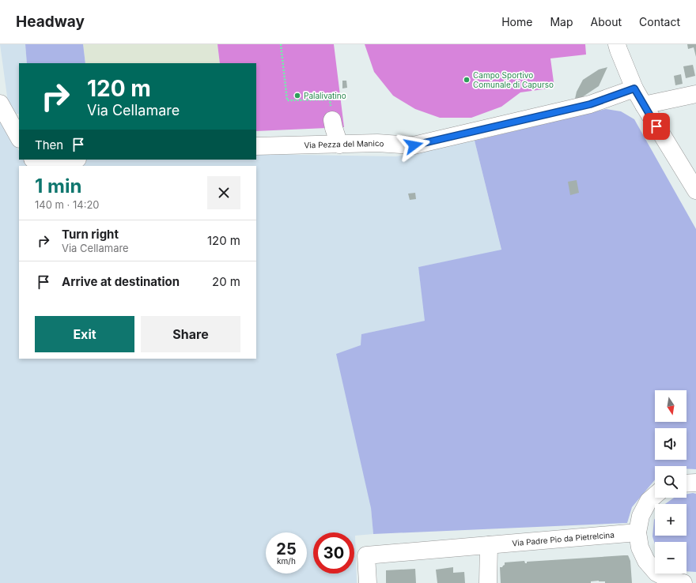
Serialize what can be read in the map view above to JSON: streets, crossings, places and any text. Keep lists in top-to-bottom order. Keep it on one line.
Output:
{"streets":{"street":["Via Pezza del Manico","Via Padre Pio da Pietrelcina"]},"places":["Campo Sportivo Comunale di Capurso","Palalivatino"],"north":"bottom","page":{"header":"Headway","nav":["Home","Map","About","Contact"],"turn":["120 m","Via Cellamare"],"then":"Then","heading":["1 min","140 m · 14:20"],"list":[{"name":"Turn right","note":"Via Cellamare","value":"120 m"},{"name":"Arrive at destination","value":"20 m"}],"buttons":["Exit","Share"],"map_buttons":["+","−"],"speed":"25 km/h","limit":"30"}}
